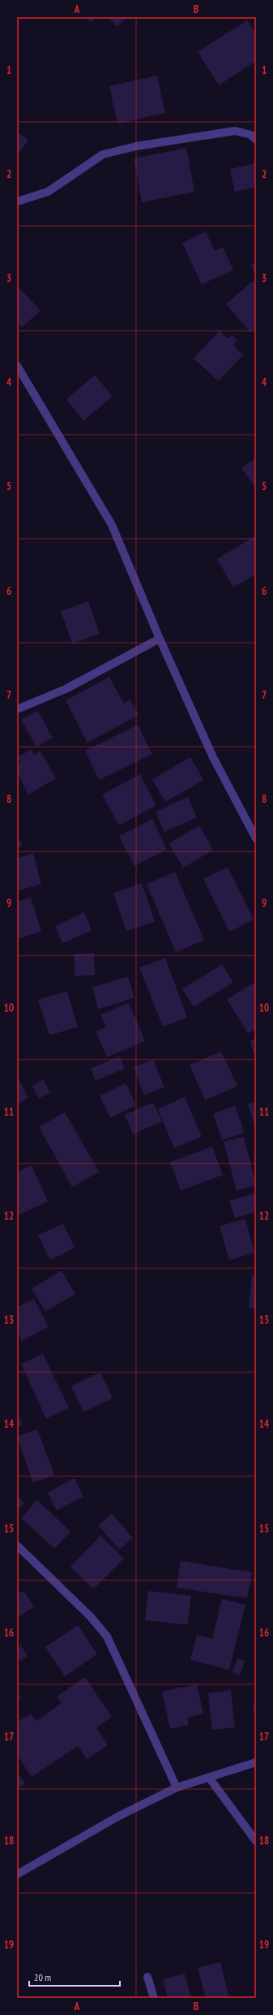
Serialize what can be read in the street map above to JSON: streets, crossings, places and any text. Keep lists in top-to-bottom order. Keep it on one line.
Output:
{"scale_bar":"20 m","grid":{"columns":["A","B"],"rows":["1","2","3","4","5","6","7","8","9","10","11","12","13","14","15","16","17","18","19"]}}
